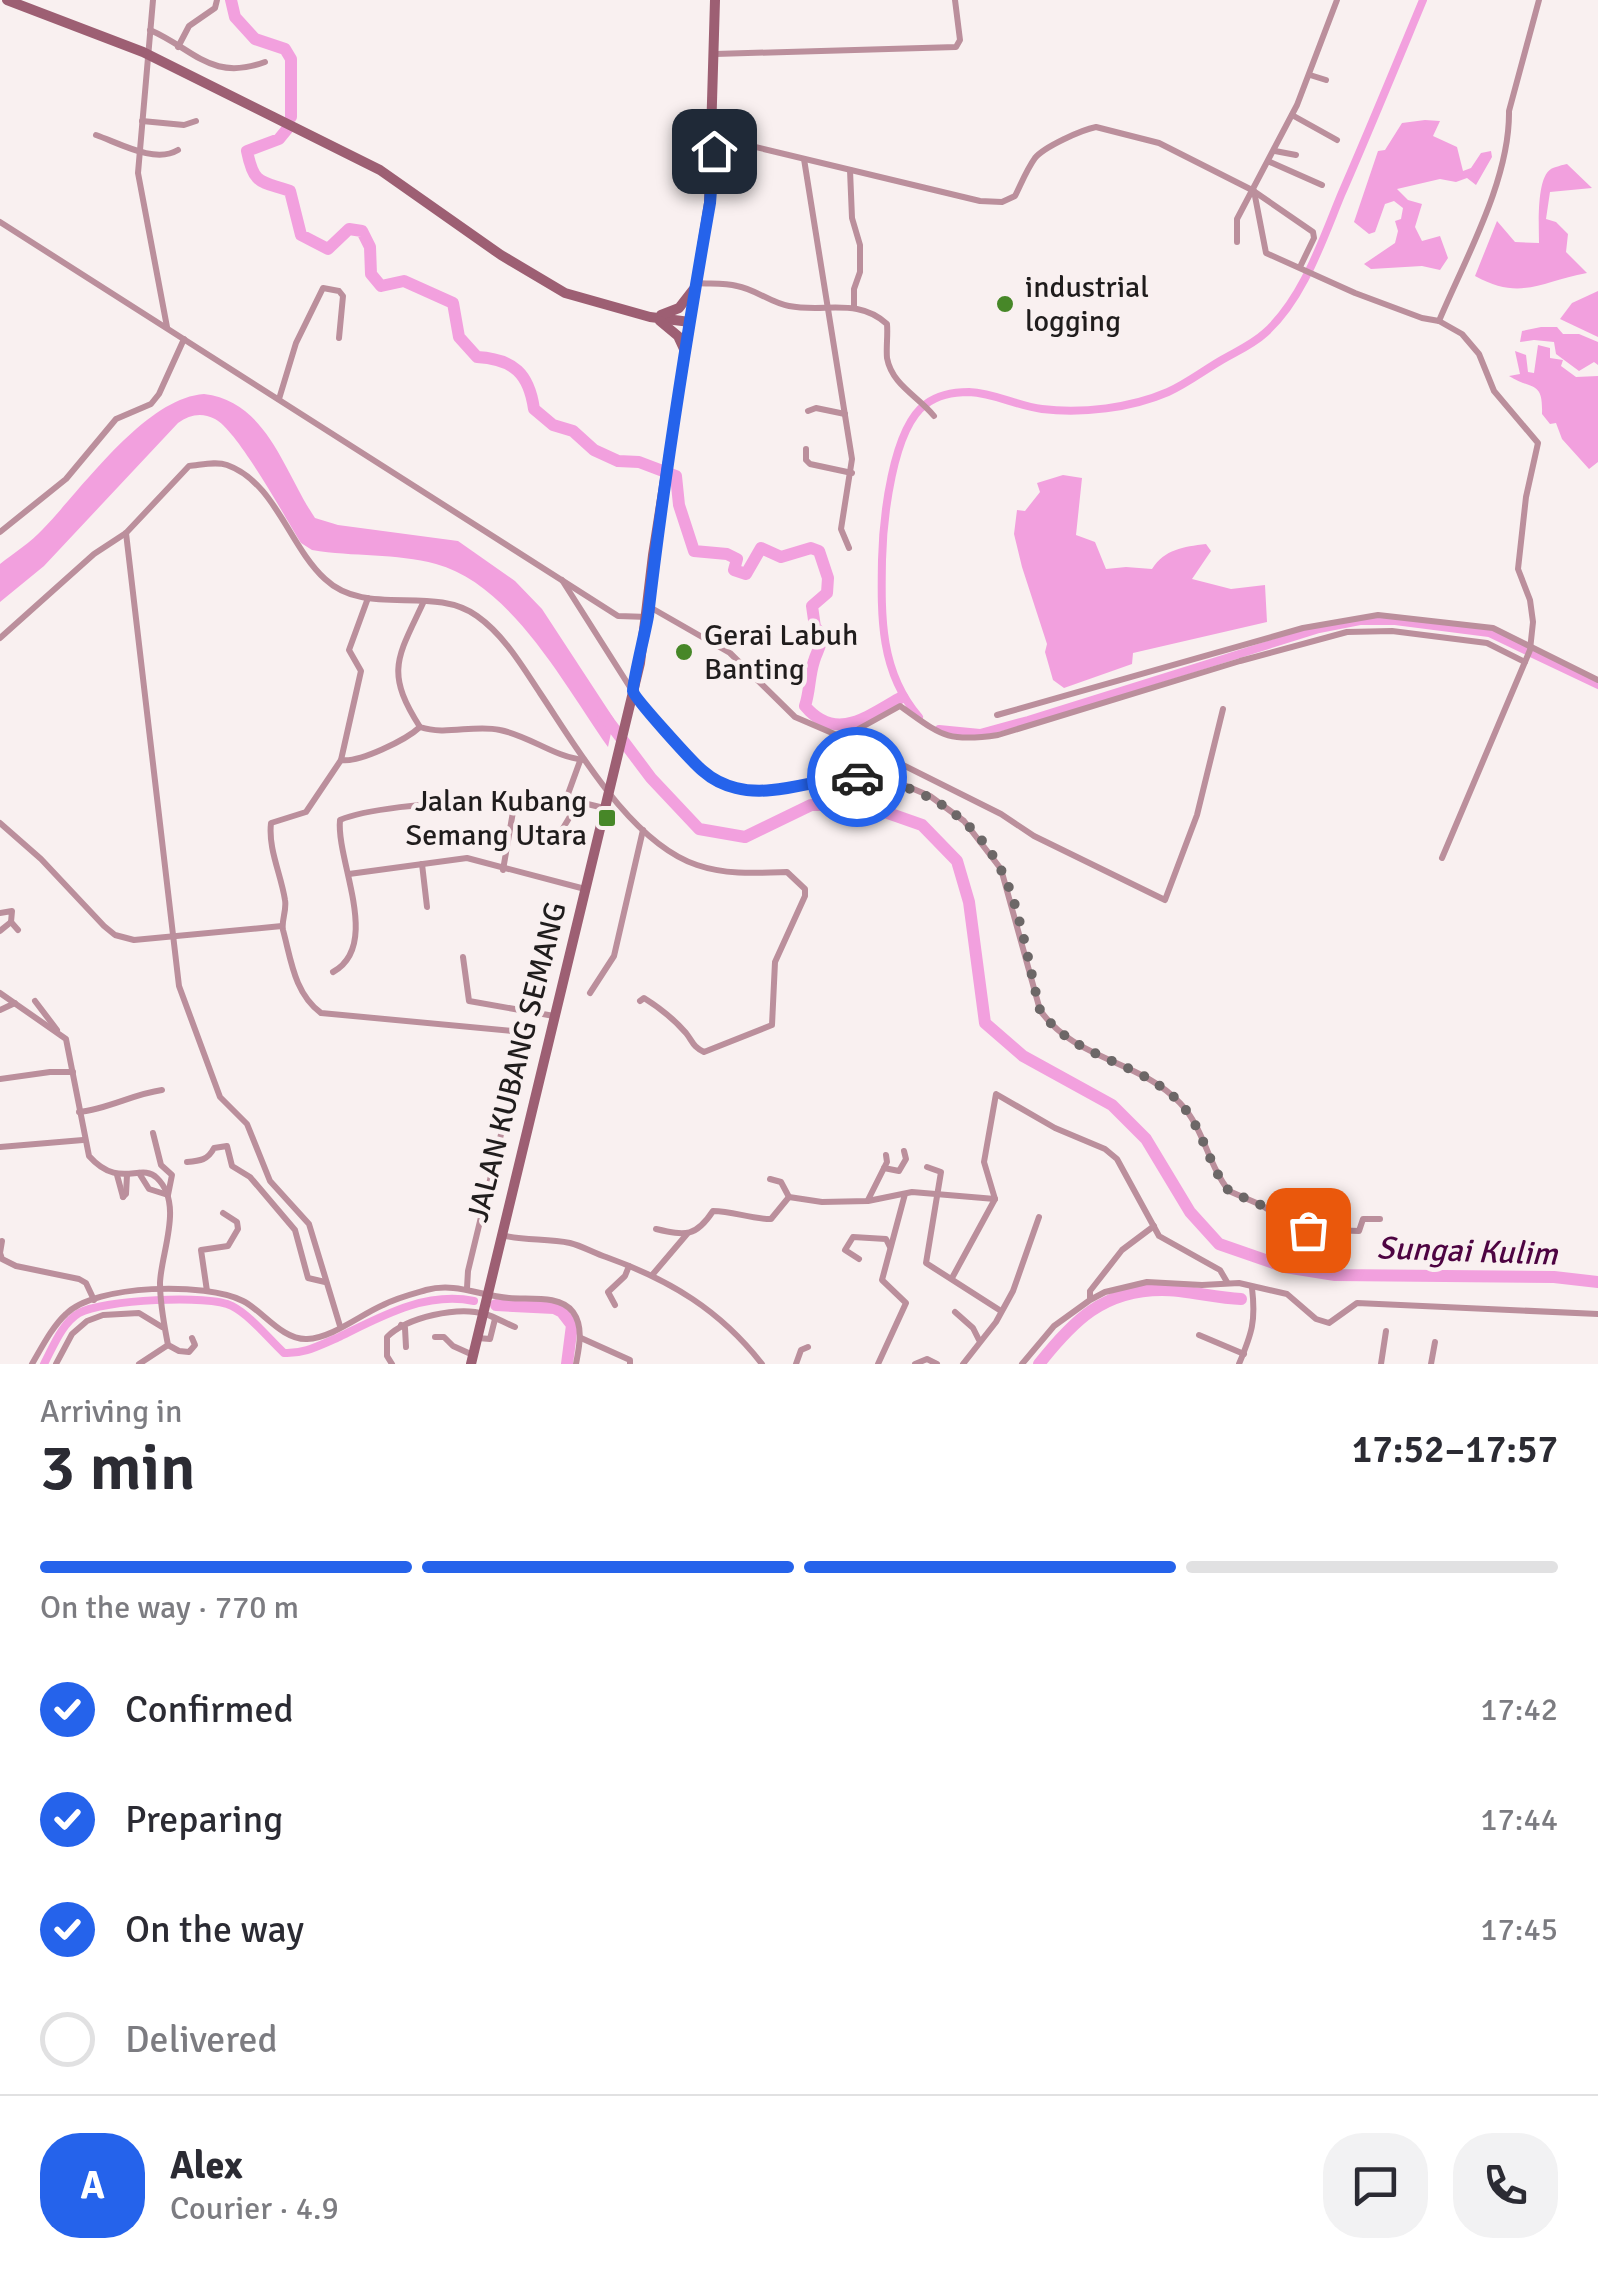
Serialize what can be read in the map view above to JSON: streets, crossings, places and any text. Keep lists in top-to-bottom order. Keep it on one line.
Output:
{"streets":{"main road":["JALAN KUBANG SEMANG"]},"water":["Sungai Kulim"],"places":{"other":["industrial logging","Gerai Labuh Banting"],"transit":["Jalan Kubang Semang Utara"]},"page":{"heading":["3 min","Arriving in","17:52–17:57"],"panel":["Alex","Courier · 4.9"],"bar":"On the way · 770 m","list":[["Confirmed","17:42"],["Preparing","17:44"],["On the way","17:45"],"Delivered"],"round":"A"}}
